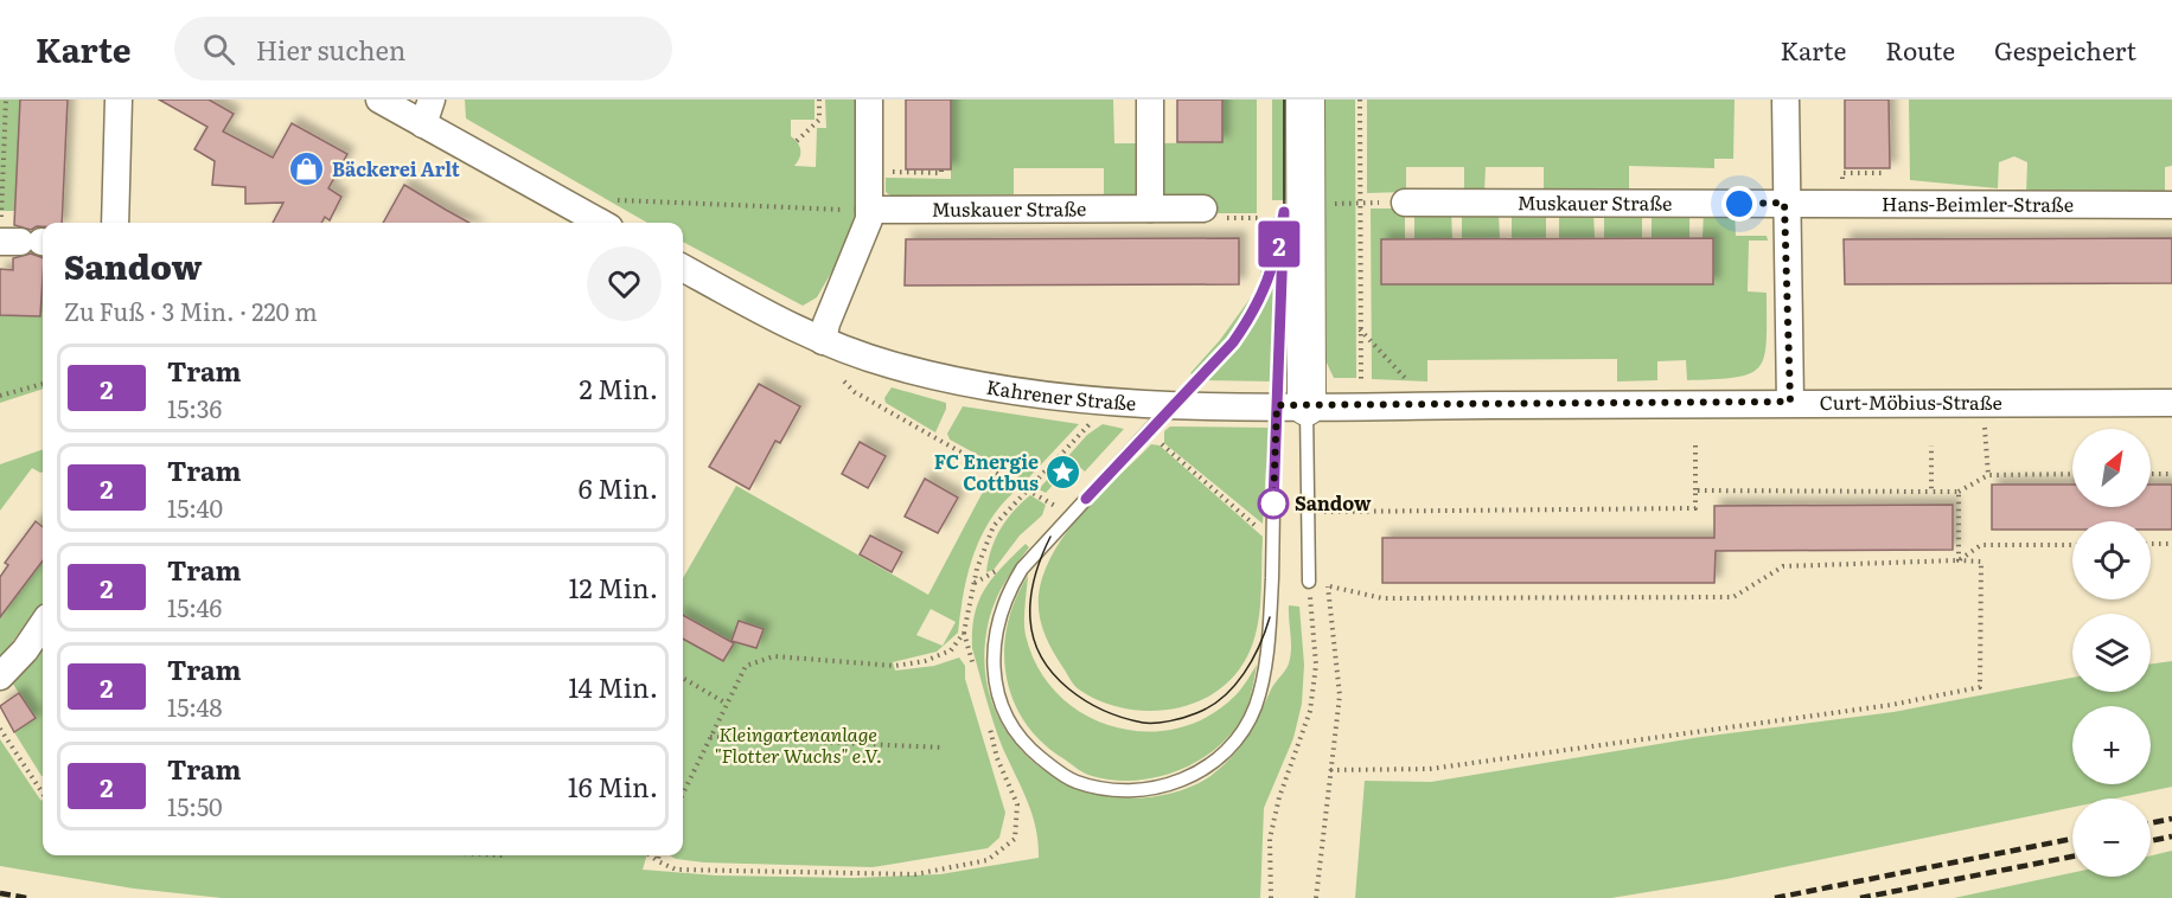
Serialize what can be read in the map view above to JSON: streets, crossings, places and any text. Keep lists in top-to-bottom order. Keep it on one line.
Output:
{"streets":{"street":["Muskauer Straße","Hans-Beimler-Straße","Kahrener Straße","Curt-Möbius-Straße"]},"crossings":[["Muskauer Straße","Hans-Beimler-Straße"],["Kahrener Straße","Curt-Möbius-Straße"]],"parks":["Kleingartenanlage \"Flotter Wuchs\" e.V."],"places":{"shop":["Bäckerei Arlt"],"place":["FC Energie Cottbus"],"other":["Sandow"]},"lines":["tram line 2"],"north":"top right","page":{"header":"Karte","search":"Hier suchen","nav":["Karte","Route","Gespeichert"],"on_map":"2","heading":["Sandow","Zu Fuß · 3 Min. · 220 m"],"list":[{"mark":"2","name":"Tram","note":"15:36","value":"2 Min."},{"mark":"2","name":"Tram","note":"15:40","value":"6 Min."},{"mark":"2","name":"Tram","note":"15:46","value":"12 Min."},{"mark":"2","name":"Tram","note":"15:48","value":"14 Min."},{"mark":"2","name":"Tram","note":"15:50","value":"16 Min."}],"map_buttons":["+","−"]}}
